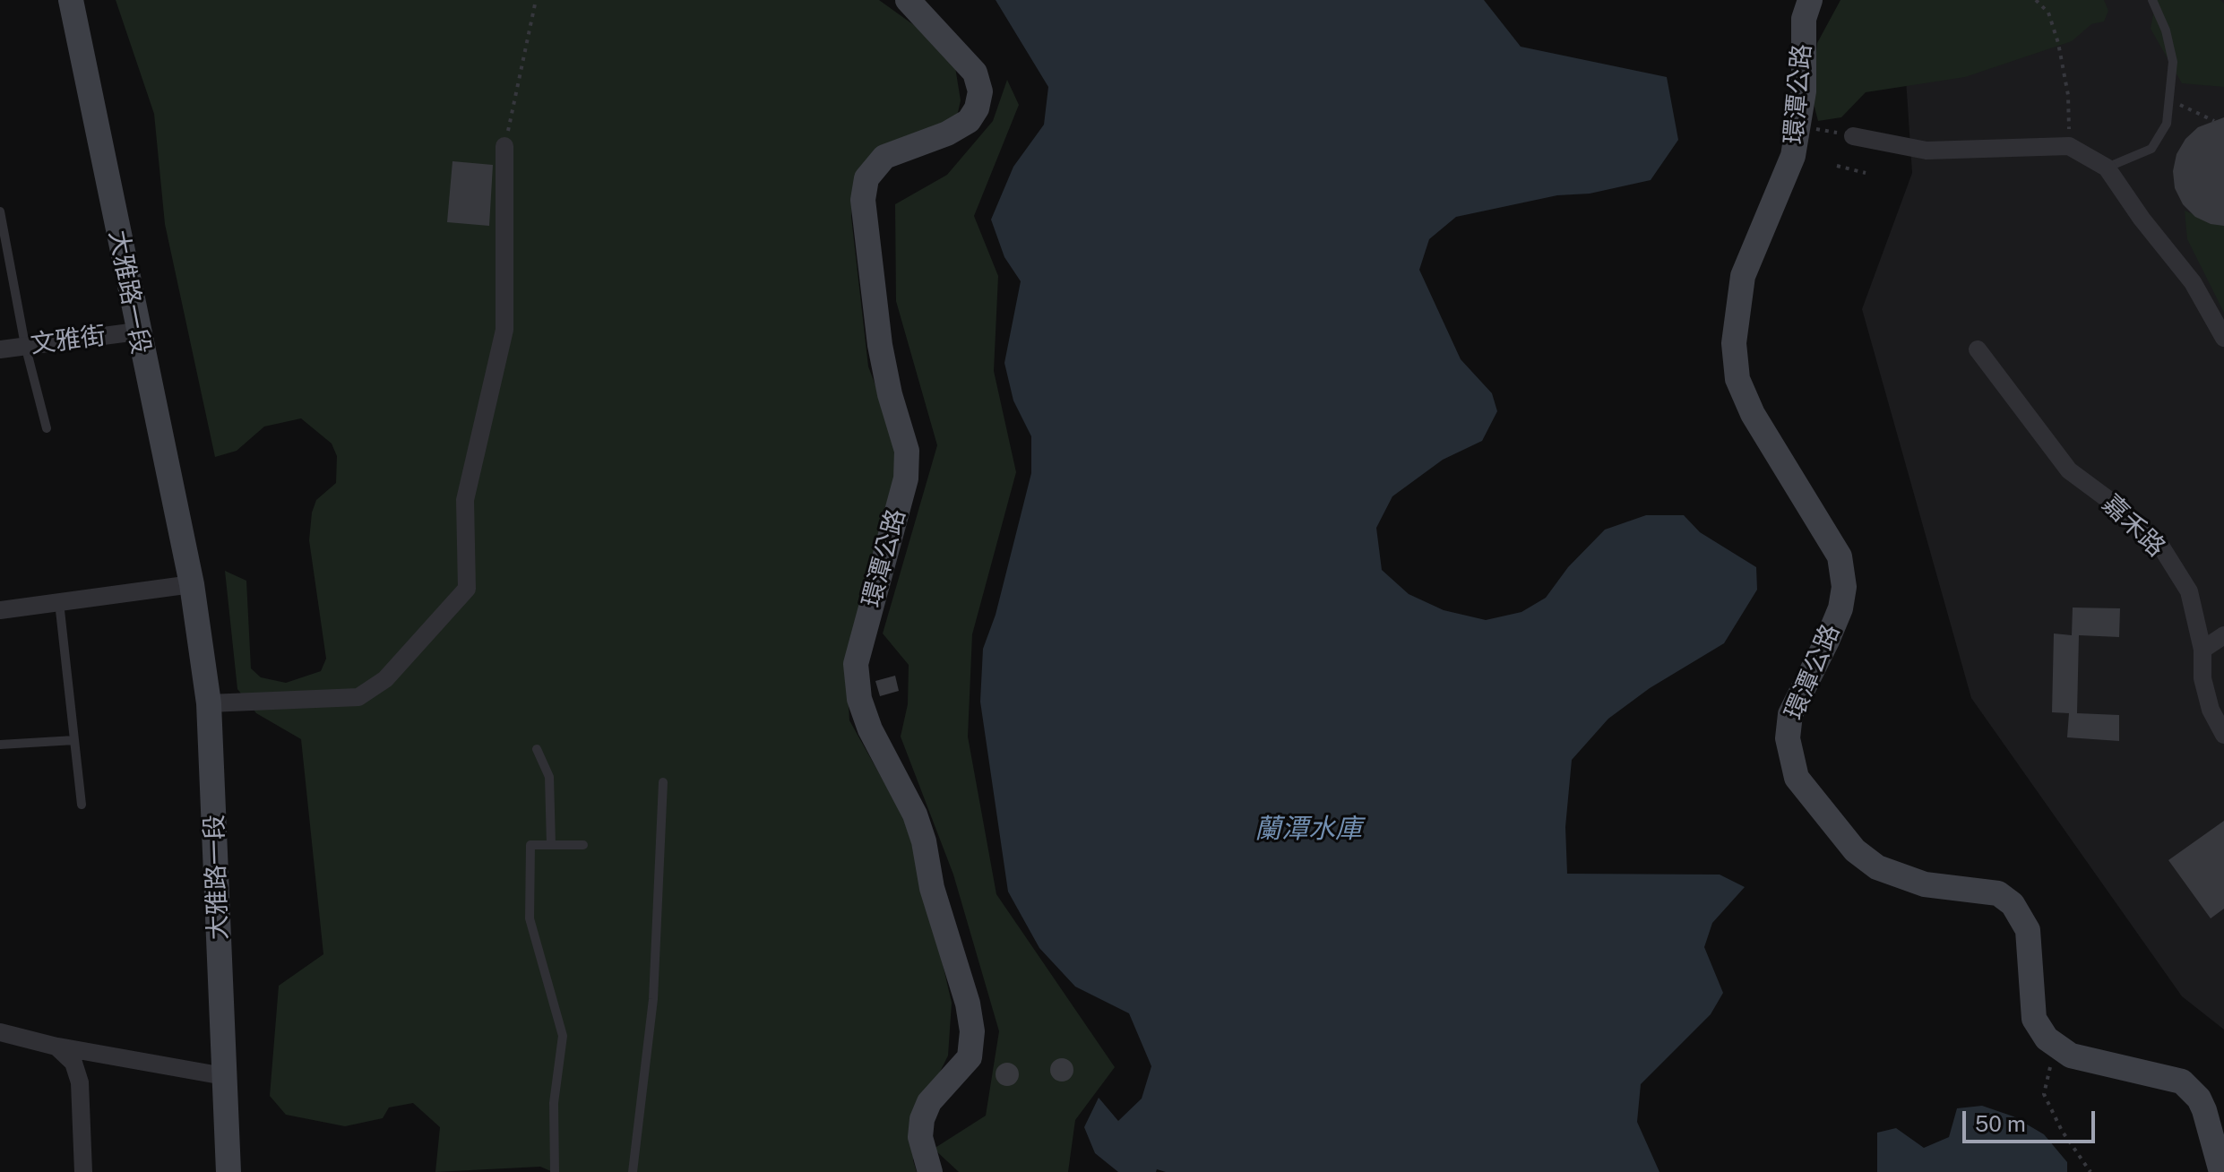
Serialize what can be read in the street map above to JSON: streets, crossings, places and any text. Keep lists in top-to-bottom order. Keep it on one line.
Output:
{"streets":{"street":["環潭公路","大雅路一段","文雅街","嘉禾路"]},"crossings":[["大雅路一段","文雅街"]],"water":["蘭潭水庫"],"scale_bar":"50 m"}
